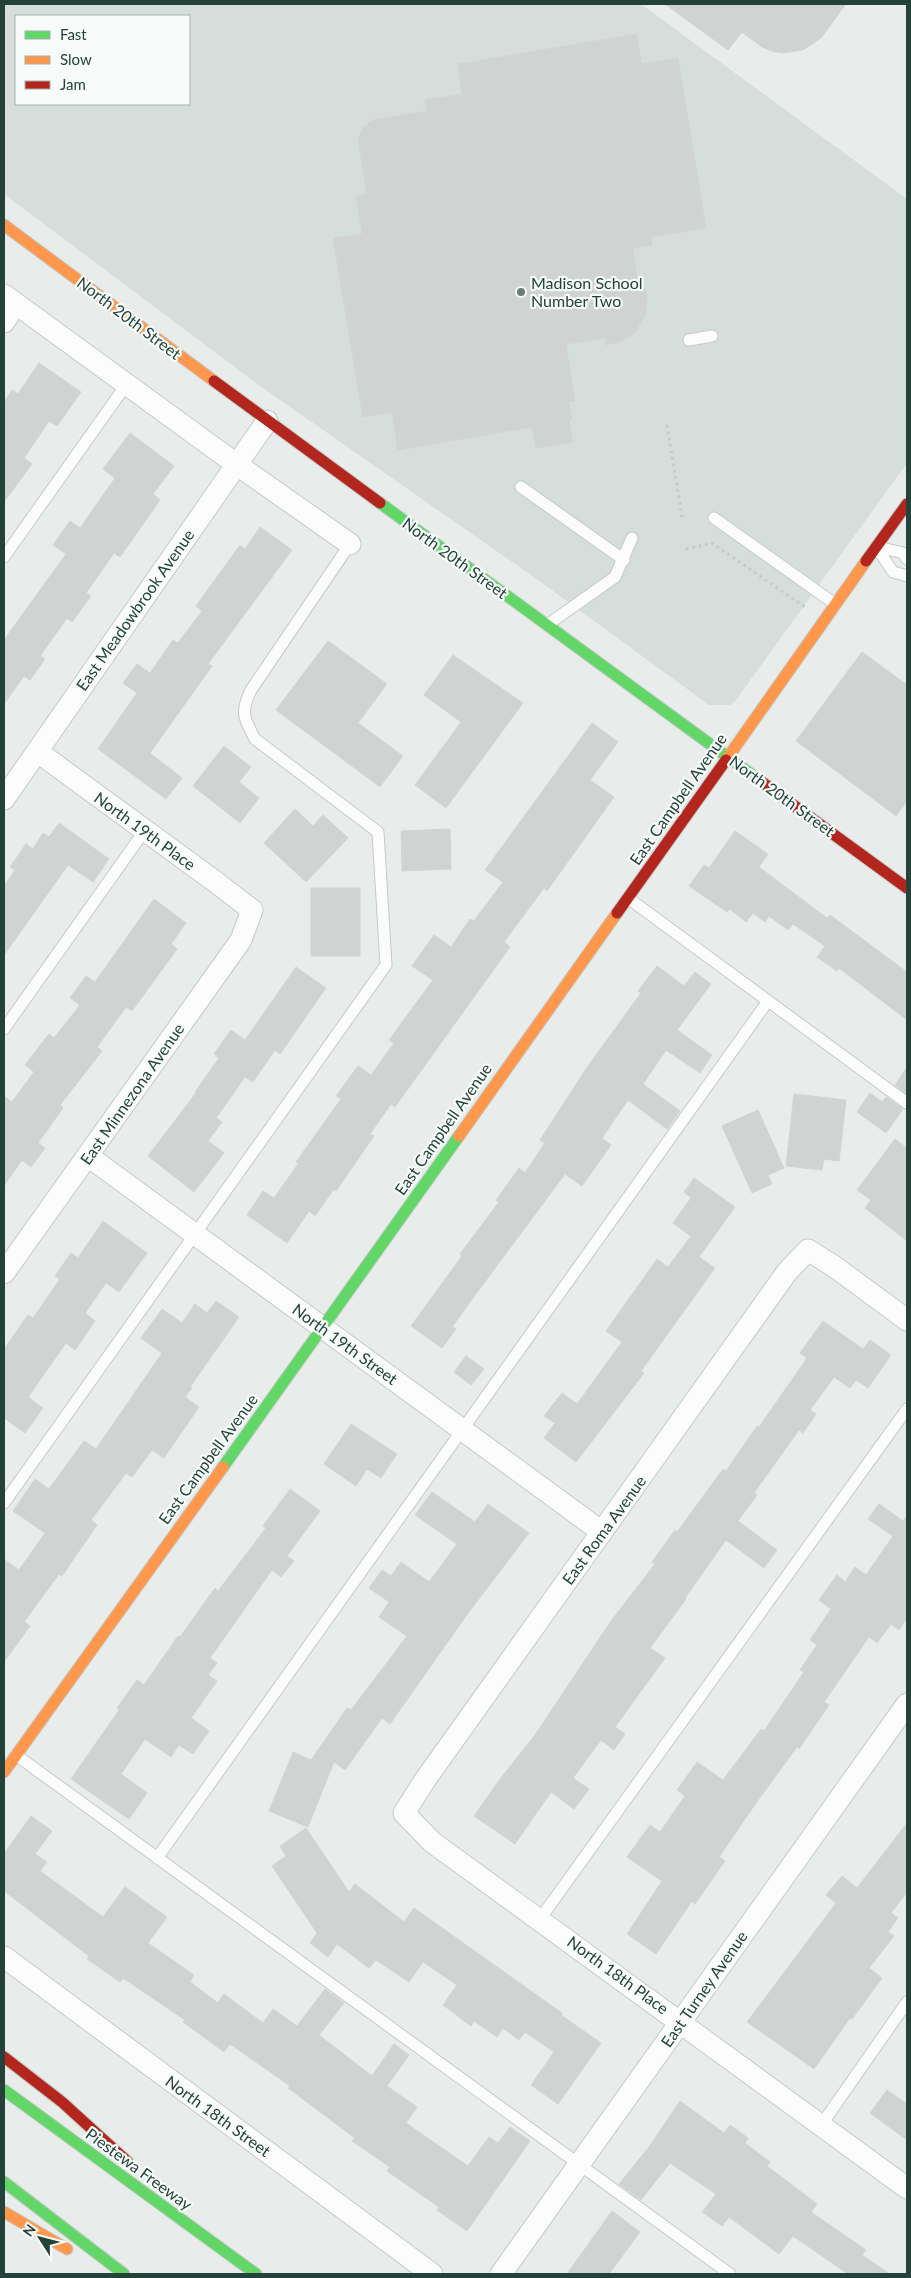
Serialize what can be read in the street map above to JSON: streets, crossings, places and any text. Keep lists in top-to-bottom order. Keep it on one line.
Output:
{"streets":{"main road":["North 20th Street","East Campbell Avenue","Piestewa Freeway"],"street":["East Meadowbrook Avenue","North 19th Place","East Minnezona Avenue","North 19th Street","East Roma Avenue","North 18th Place","East Turney Avenue","North 18th Street"]},"crossings":[["North 20th Street","East Meadowbrook Avenue"],["North 20th Street","East Campbell Avenue"],["East Meadowbrook Avenue","North 19th Place"],["East Campbell Avenue","North 19th Street"],["North 19th Place","East Minnezona Avenue"],["East Minnezona Avenue","North 19th Street"],["North 19th Street","East Roma Avenue"],["East Roma Avenue","North 18th Place"],["North 18th Place","East Turney Avenue"]],"places":["Madison School Number Two"],"legend":["Fast","Slow","Jam"],"north":"top left"}
